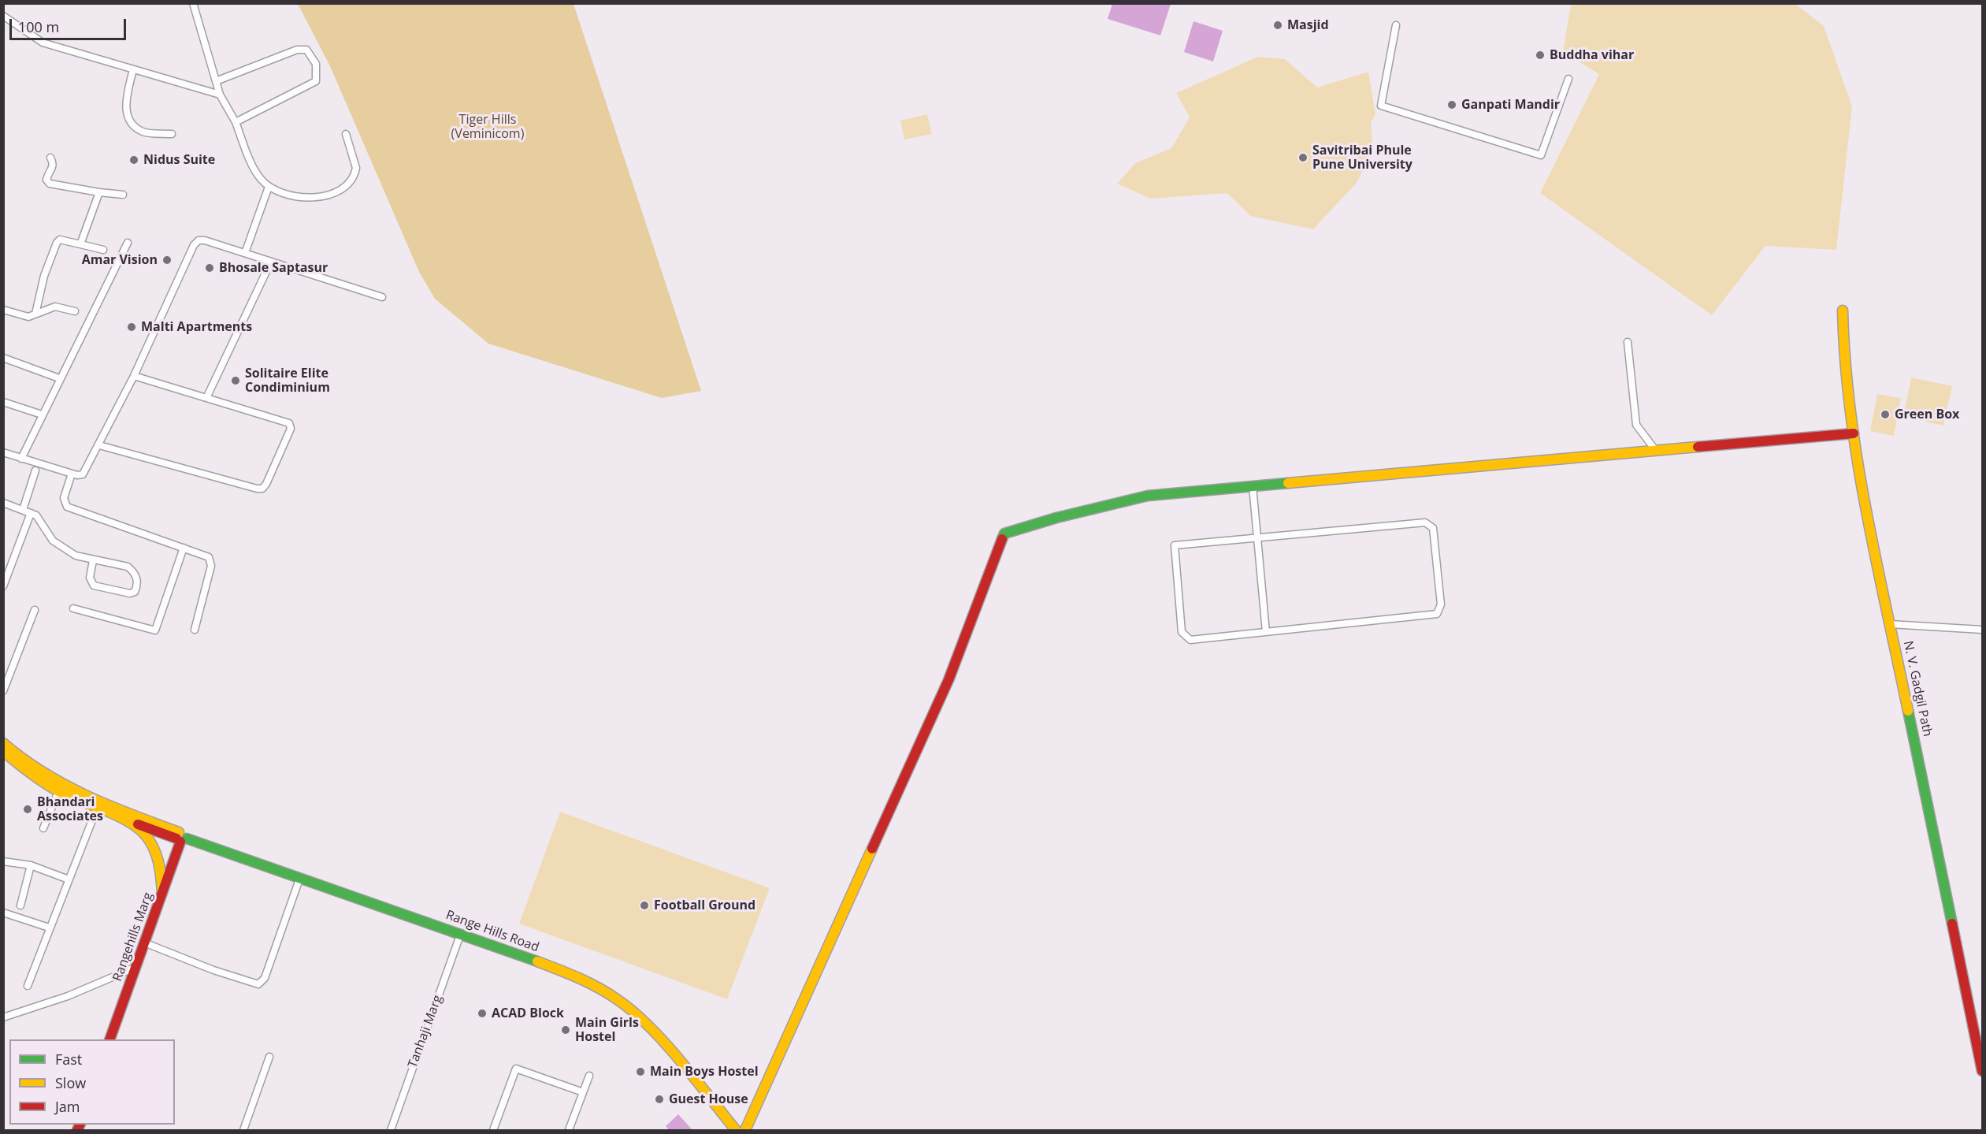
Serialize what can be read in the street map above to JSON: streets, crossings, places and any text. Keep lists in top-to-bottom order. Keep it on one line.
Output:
{"streets":{"street":["N. V. Gadgil Path","Range Hills Road","Rangehills Marg","Tanhaji Marg"]},"crossings":[["Range Hills Road","Rangehills Marg"],["Range Hills Road","Tanhaji Marg"]],"parks":["Tiger Hills (Veminicom)"],"places":["Masjid","Buddha vihar","Ganpati Mandir","Savitribai Phule Pune University","Nidus Suite","Amar Vision","Bhosale Saptasur","Malti Apartments","Solitaire Elite Condiminium","Green Box","Bhandari Associates","Football Ground","ACAD Block","Main Girls Hostel","Main Boys Hostel","Guest House"],"legend":["Fast","Slow","Jam"],"scale_bar":"100 m"}
